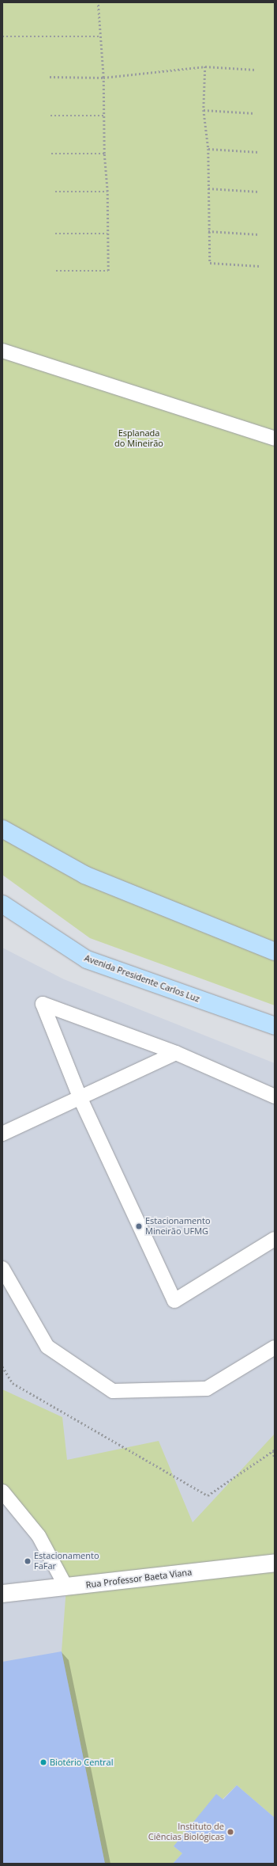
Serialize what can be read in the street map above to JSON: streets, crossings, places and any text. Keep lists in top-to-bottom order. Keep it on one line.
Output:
{"streets":{"main road":["Avenida Presidente Carlos Luz"],"street":["Rua Professor Baeta Viana"]},"parks":["Esplanada do Mineirão"],"places":["Estacionamento Mineirão UFMG","Estacionamento FaFar","Biotério Central","Instituto de Ciências Biológicas"]}
